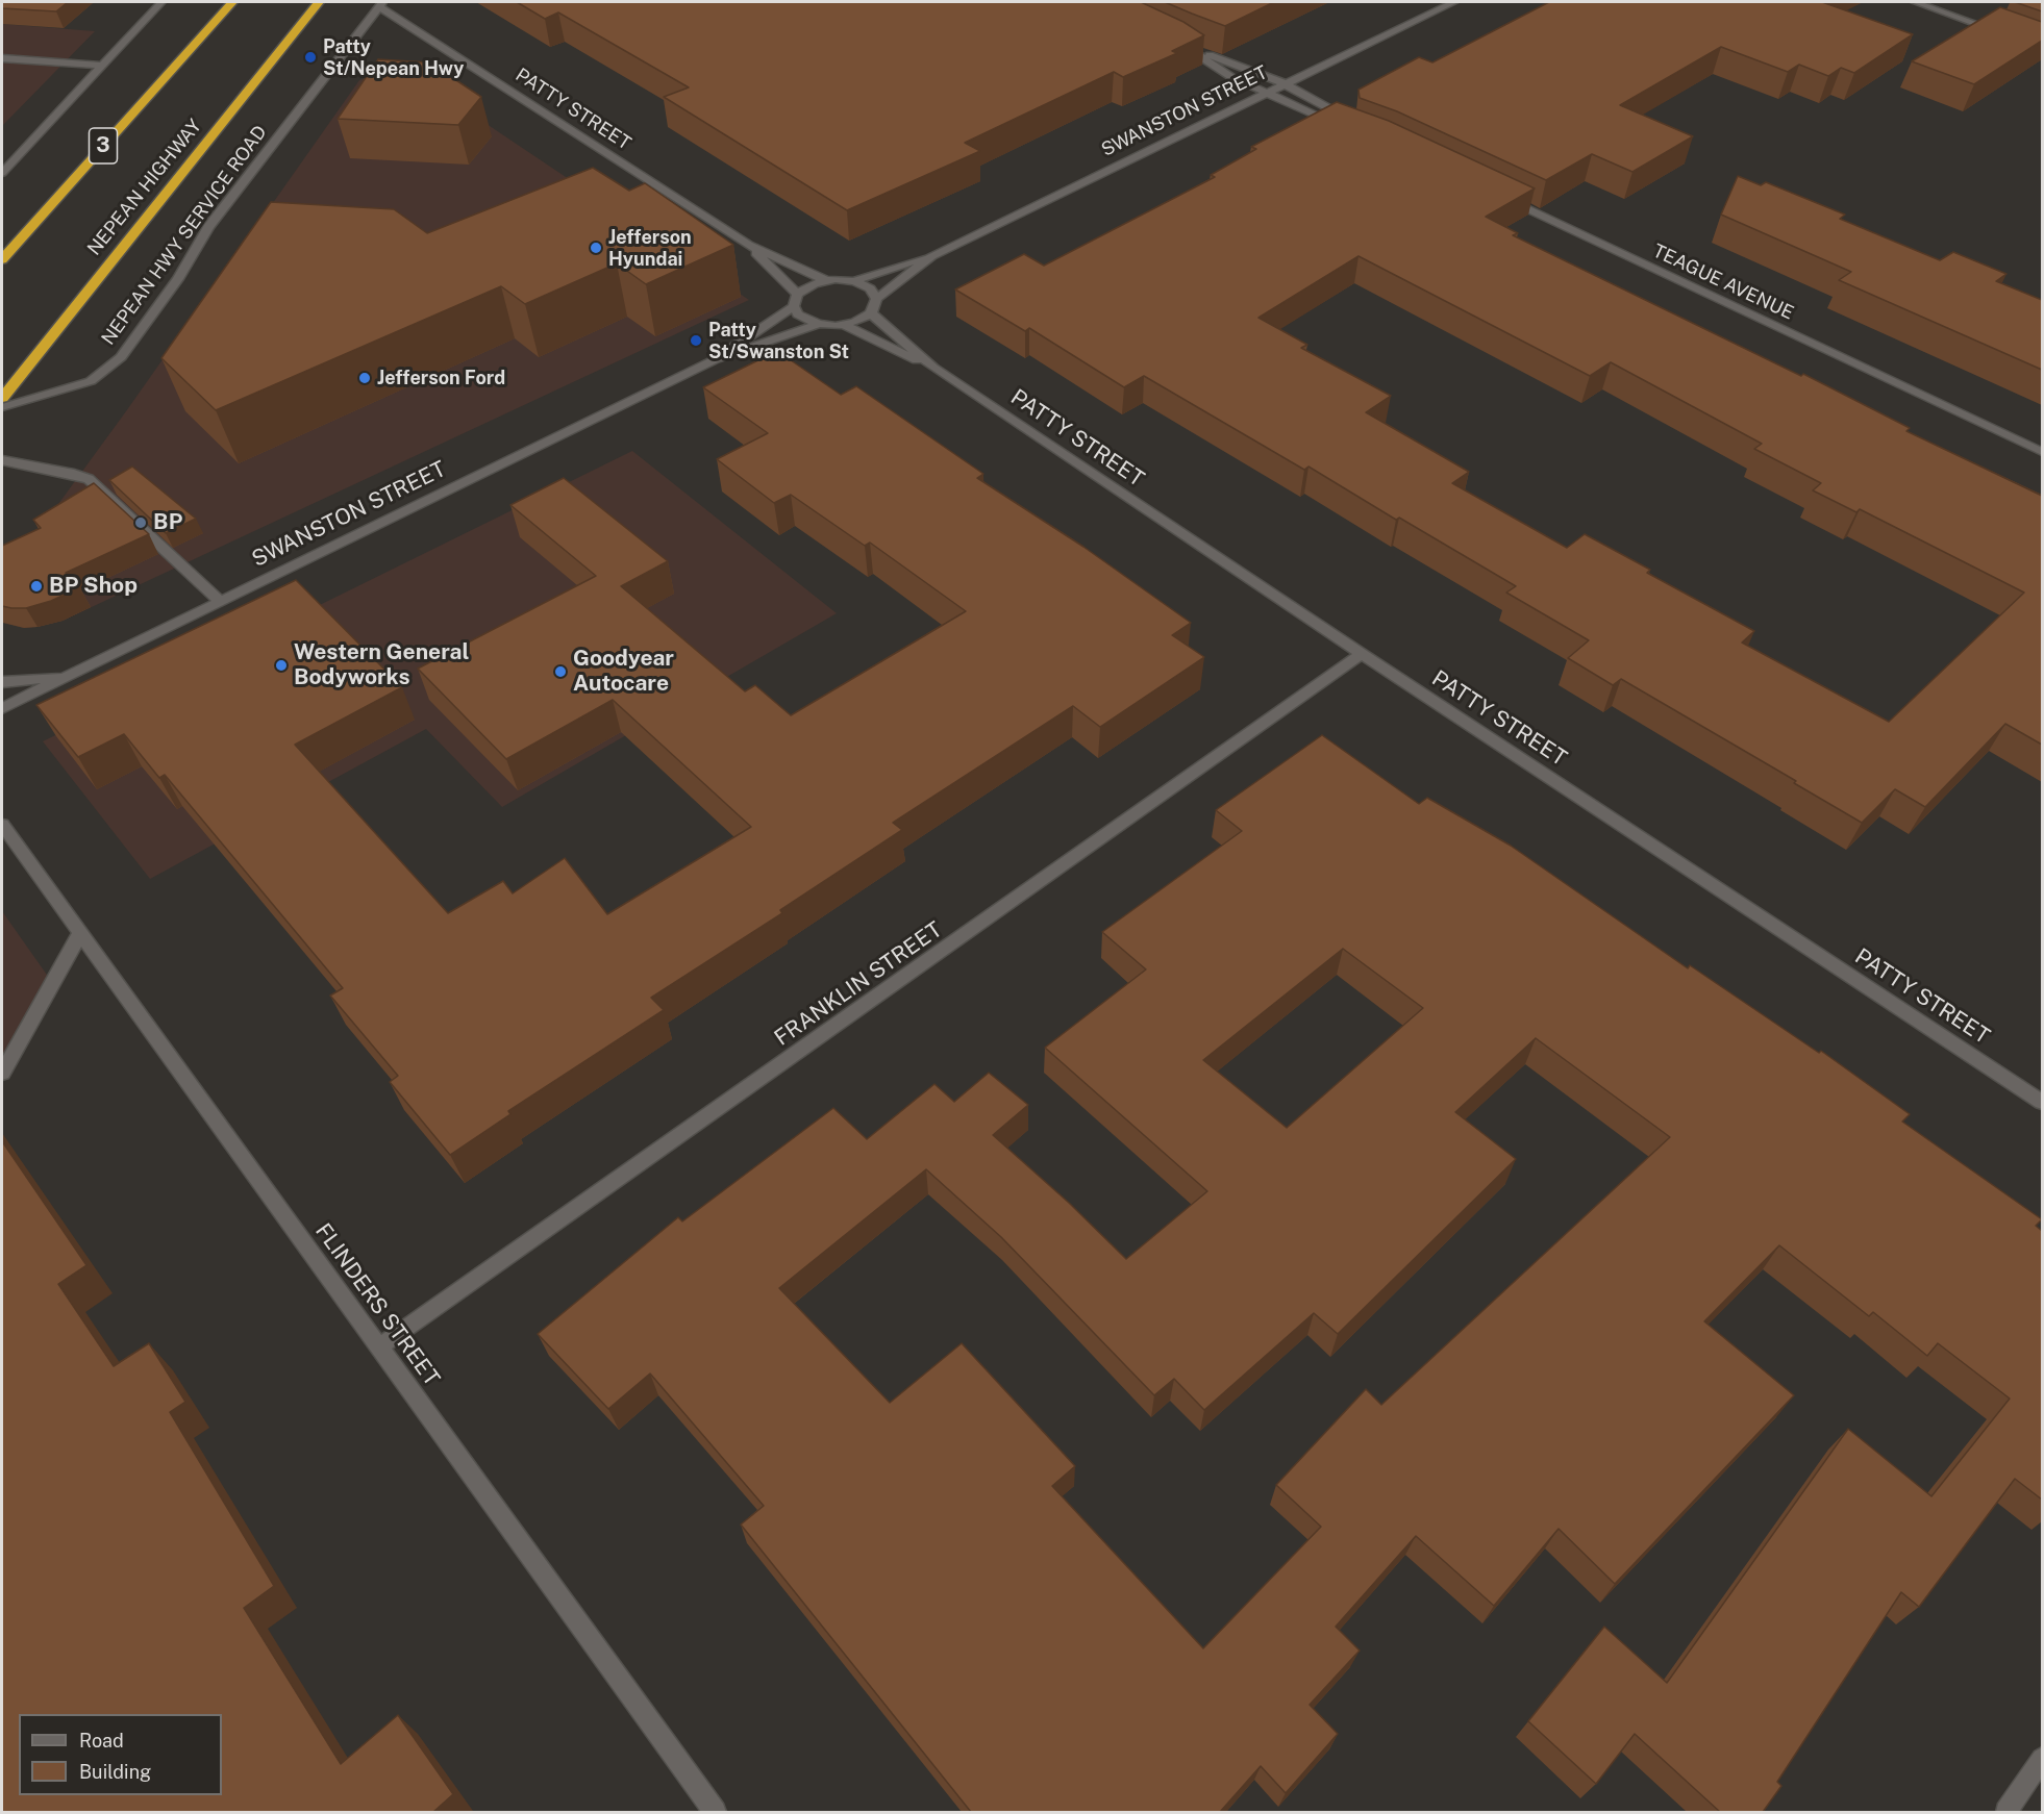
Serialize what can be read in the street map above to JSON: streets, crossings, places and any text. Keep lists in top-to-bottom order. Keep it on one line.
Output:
{"streets":{"highway":["3","NEPEAN HIGHWAY"],"street":["PATTY STREET","SWANSTON STREET","NEPEAN HWY SERVICE ROAD","TEAGUE AVENUE","FRANKLIN STREET","FLINDERS STREET"]},"crossings":[["PATTY STREET","SWANSTON STREET"],["PATTY STREET","NEPEAN HWY SERVICE ROAD"],["PATTY STREET","FRANKLIN STREET"],["FRANKLIN STREET","FLINDERS STREET"]],"places":["Patty St/Nepean Hwy","Jefferson Hyundai","Patty St/Swanston St","Jefferson Ford","BP","BP Shop","Western General Bodyworks","Goodyear Autocare"],"legend":["Road","Building"]}
